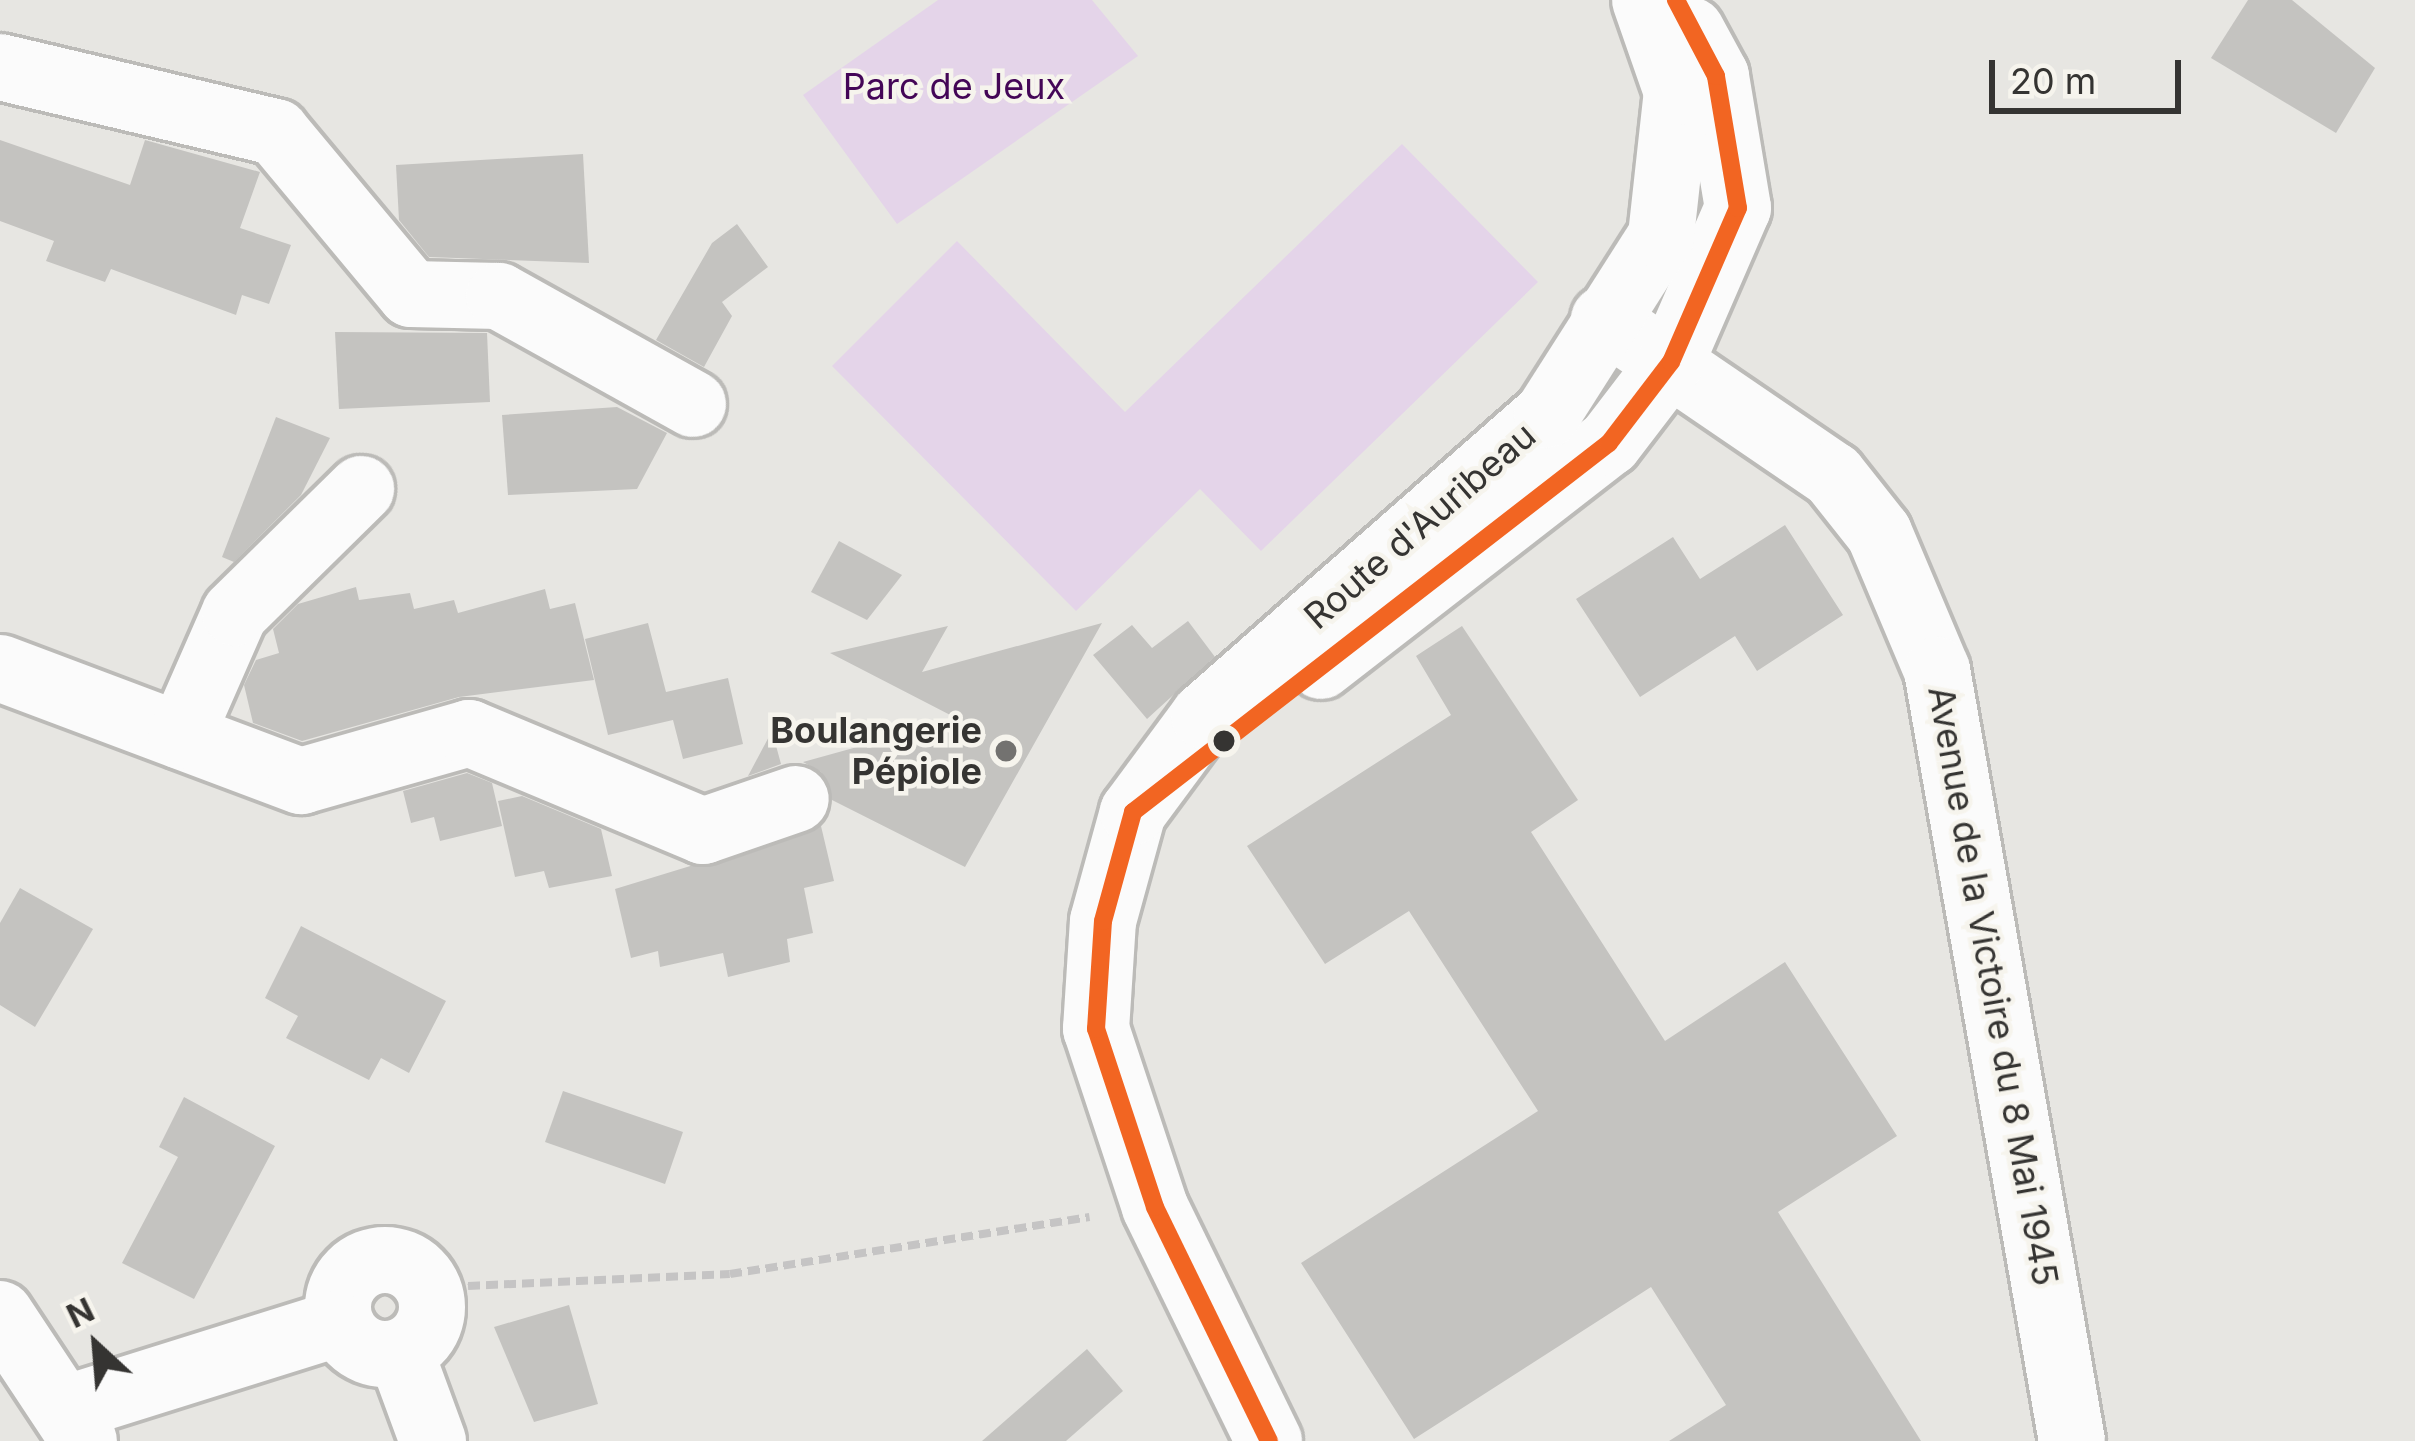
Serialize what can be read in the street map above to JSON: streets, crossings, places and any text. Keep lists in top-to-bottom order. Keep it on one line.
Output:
{"streets":{"street":["Route d'Auribeau","Avenue de la Victoire du 8 Mai 1945"]},"crossings":[["Route d'Auribeau","Avenue de la Victoire du 8 Mai 1945"]],"parks":["Parc de Jeux"],"places":["Boulangerie Pépiole"],"scale_bar":"20 m","north":"top left"}
